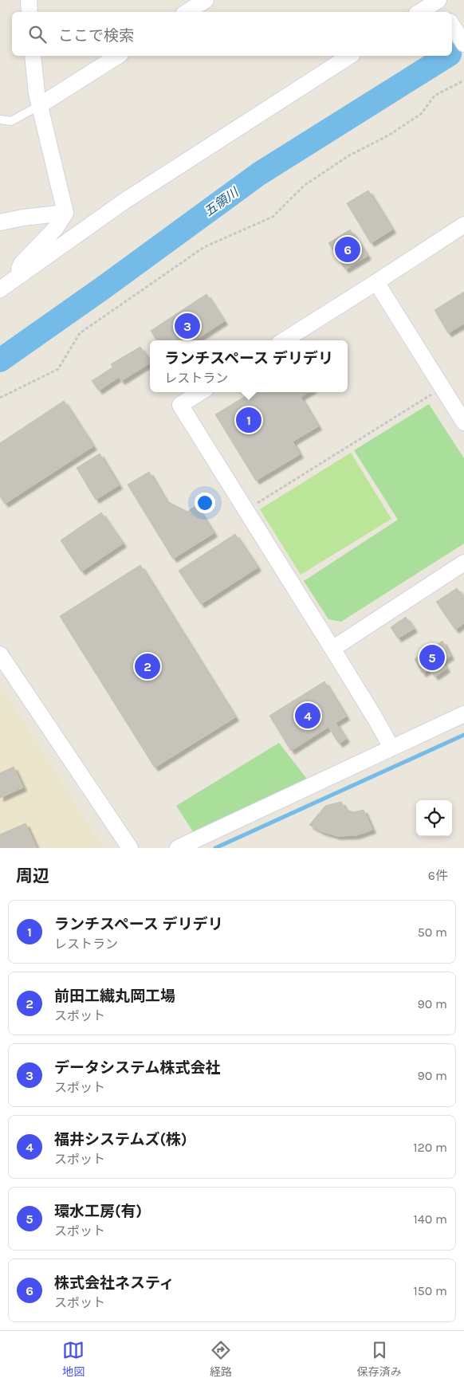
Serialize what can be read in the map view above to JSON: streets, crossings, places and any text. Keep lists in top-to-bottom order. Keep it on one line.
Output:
{"water":["五領川"],"page":{"search":"ここで検索","pins":["6","3","1","5","2","4"],"popup":["ランチスペース デリデリ","レストラン"],"heading":["周辺","6件"],"list":[{"mark":"1","name":"ランチスペース デリデリ","note":"レストラン","value":"50 m"},{"mark":"2","name":"前田工繊丸岡工場","note":"スポット","value":"90 m"},{"mark":"3","name":"データシステム株式会社","note":"スポット","value":"90 m"},{"mark":"4","name":"福井システムズ(株)","note":"スポット","value":"120 m"},{"mark":"5","name":"環水工房(有)","note":"スポット","value":"140 m"},{"mark":"6","name":"株式会社ネスティ","note":"スポット","value":"150 m"}],"nav":["地図","経路","保存済み"]}}
